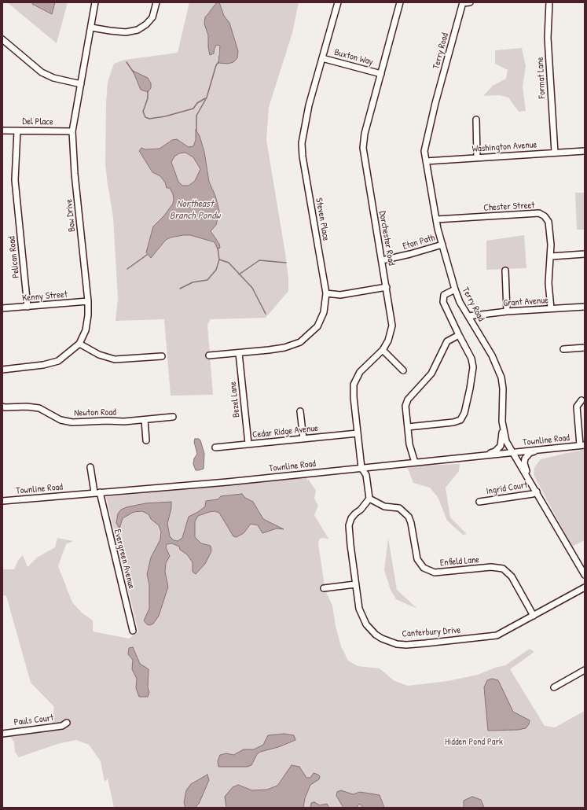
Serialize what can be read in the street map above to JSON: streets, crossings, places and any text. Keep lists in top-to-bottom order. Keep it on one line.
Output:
{"streets":{"street":["Terry Road","Buxton Way","Format Lane","Del Place","Washington Avenue","Chester Street","Bow Drive","Steven Place","Dorchester Road","Eton Path","Pelican Road","Kenny Street","Grant Avenue","Bezel Lane","Newton Road","Cedar Ridge Avenue","Townline Road","Ingrid Court","Evergreen Avenue","Enfield Lane","Canterbury Drive","Pauls Court"]},"crossings":[["Terry Road","Washington Avenue"],["Terry Road","Chester Street"],["Terry Road","Eton Path"],["Terry Road","Grant Avenue"],["Terry Road","Townline Road"],["Terry Road","Ingrid Court"],["Buxton Way","Steven Place"],["Buxton Way","Dorchester Road"],["Format Lane","Washington Avenue"],["Del Place","Bow Drive"],["Del Place","Pelican Road"],["Chester Street","Grant Avenue"],["Bow Drive","Kenny Street"],["Steven Place","Bezel Lane"],["Dorchester Road","Eton Path"],["Dorchester Road","Cedar Ridge Avenue"],["Dorchester Road","Townline Road"],["Pelican Road","Kenny Street"],["Bezel Lane","Cedar Ridge Avenue"],["Townline Road","Evergreen Avenue"],["Enfield Lane","Canterbury Drive"]],"water":["Northeast Branch Pondw"],"parks":["Hidden Pond Park"]}
